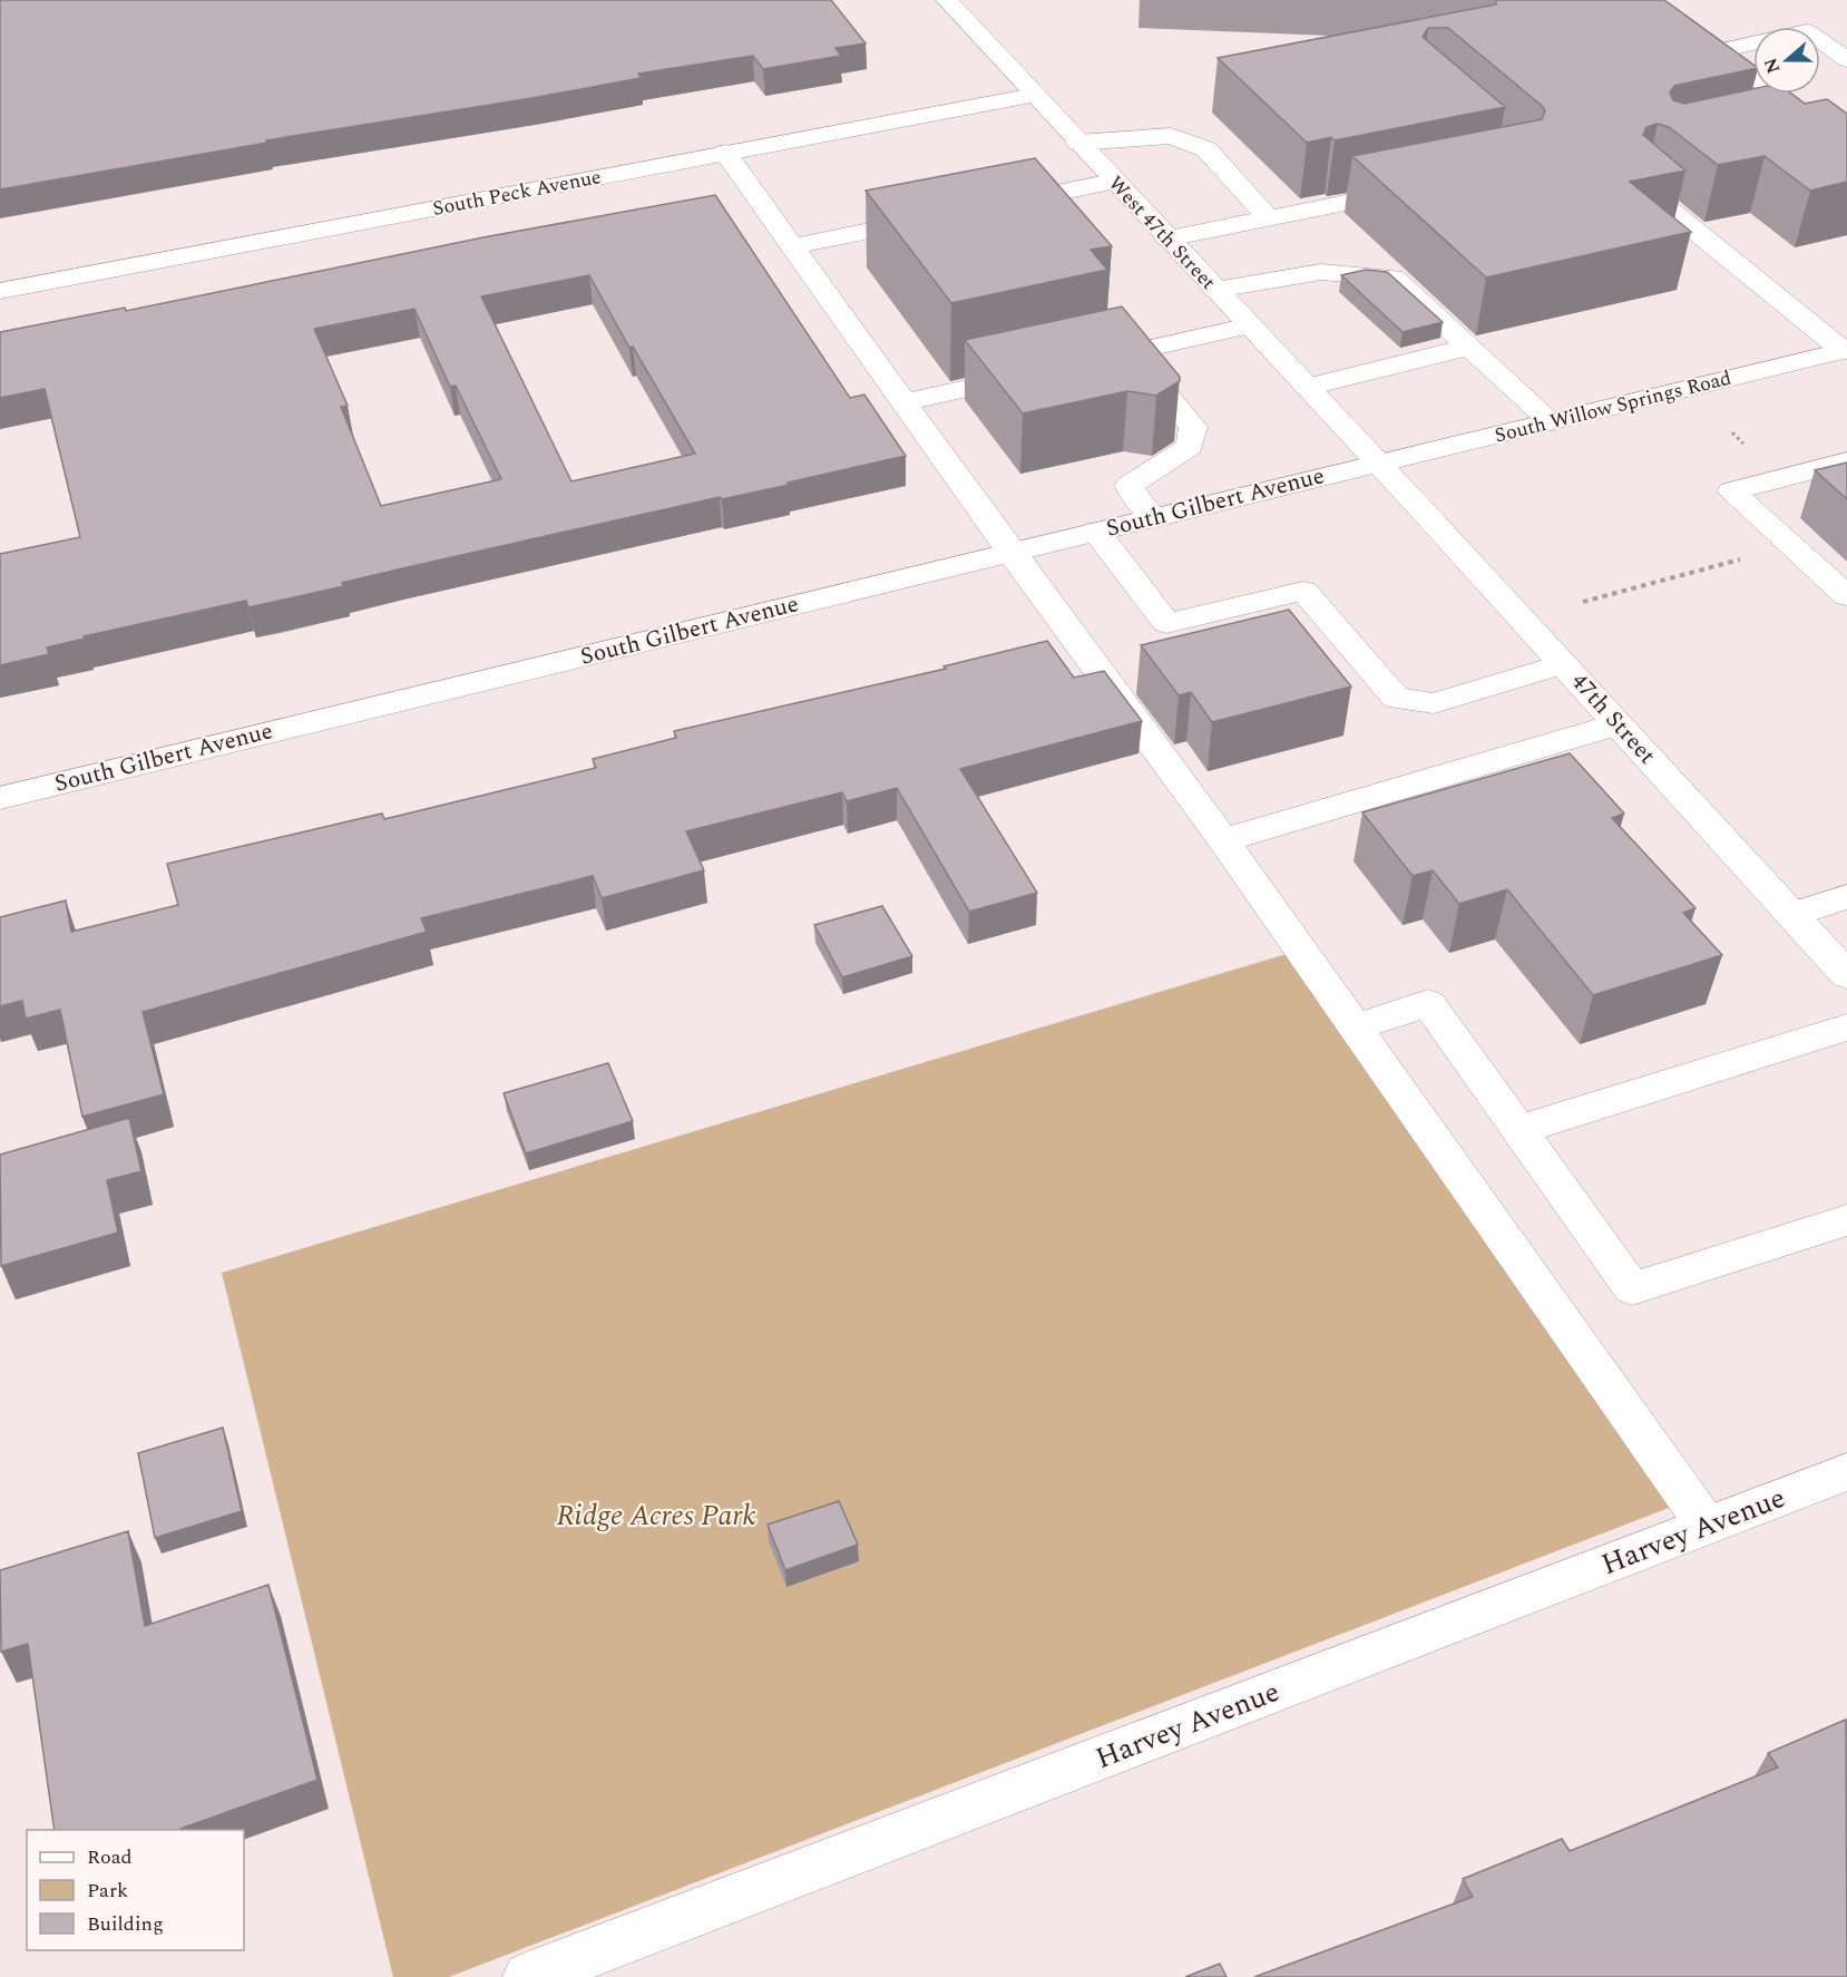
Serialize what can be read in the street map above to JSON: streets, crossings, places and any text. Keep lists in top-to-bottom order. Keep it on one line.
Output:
{"streets":{"street":["South Peck Avenue","West 47th Street","South Willow Springs Road","South Gilbert Avenue","47th Street","Harvey Avenue"]},"crossings":[["South Peck Avenue","West 47th Street"],["West 47th Street","South Willow Springs Road"],["West 47th Street","South Gilbert Avenue"],["West 47th Street","47th Street"],["South Willow Springs Road","South Gilbert Avenue"],["South Willow Springs Road","47th Street"],["South Gilbert Avenue","47th Street"]],"parks":["Ridge Acres Park"],"legend":["Road","Park","Building"],"north":"left"}
